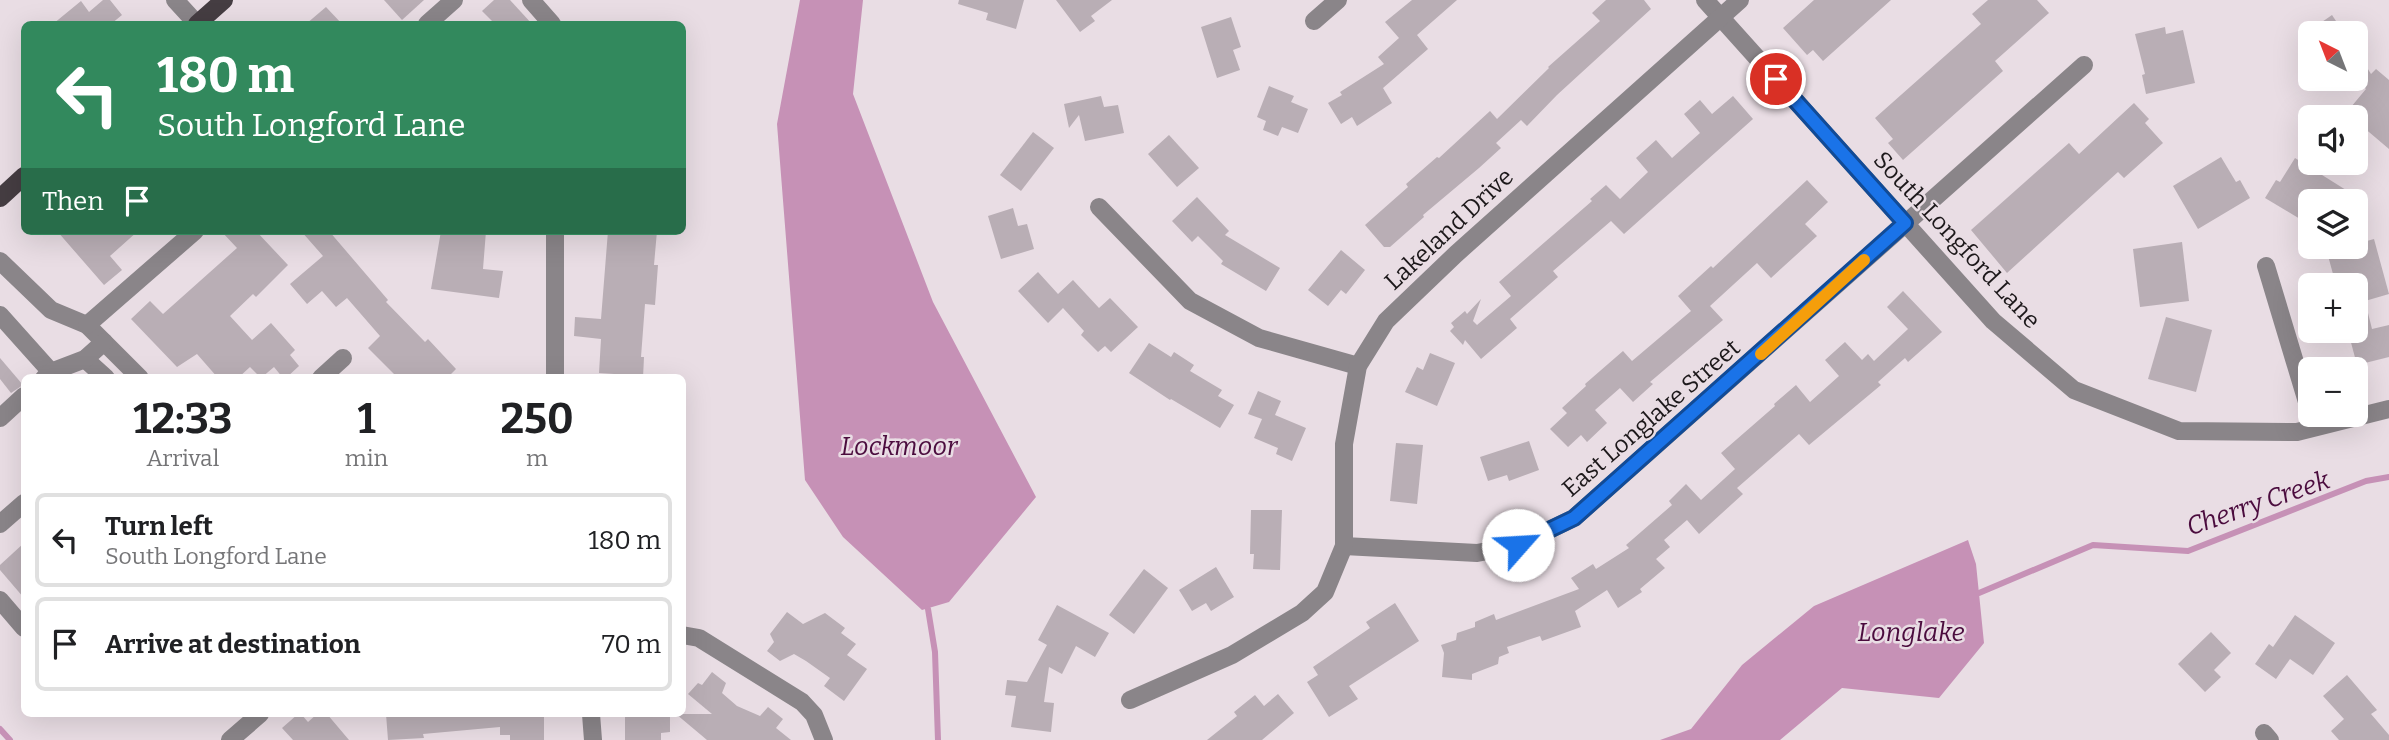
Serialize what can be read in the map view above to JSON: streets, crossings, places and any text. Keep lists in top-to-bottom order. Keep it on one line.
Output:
{"streets":{"street":["Lakeland Drive","South Longford Lane","East Longlake Street"]},"crossings":[["Lakeland Drive","South Longford Lane"],["Lakeland Drive","East Longlake Street"],["South Longford Lane","East Longlake Street"]],"water":["Lockmoor","Cherry Creek","Longlake"],"north":"top left","page":{"map_buttons":["+","−"],"turn":["180 m","South Longford Lane"],"then":"Then","eta":["12:33","Arrival","1","min","250","m"],"list":[{"name":"Turn left","note":"South Longford Lane","value":"180 m"},{"name":"Arrive at destination","value":"70 m"}]}}
